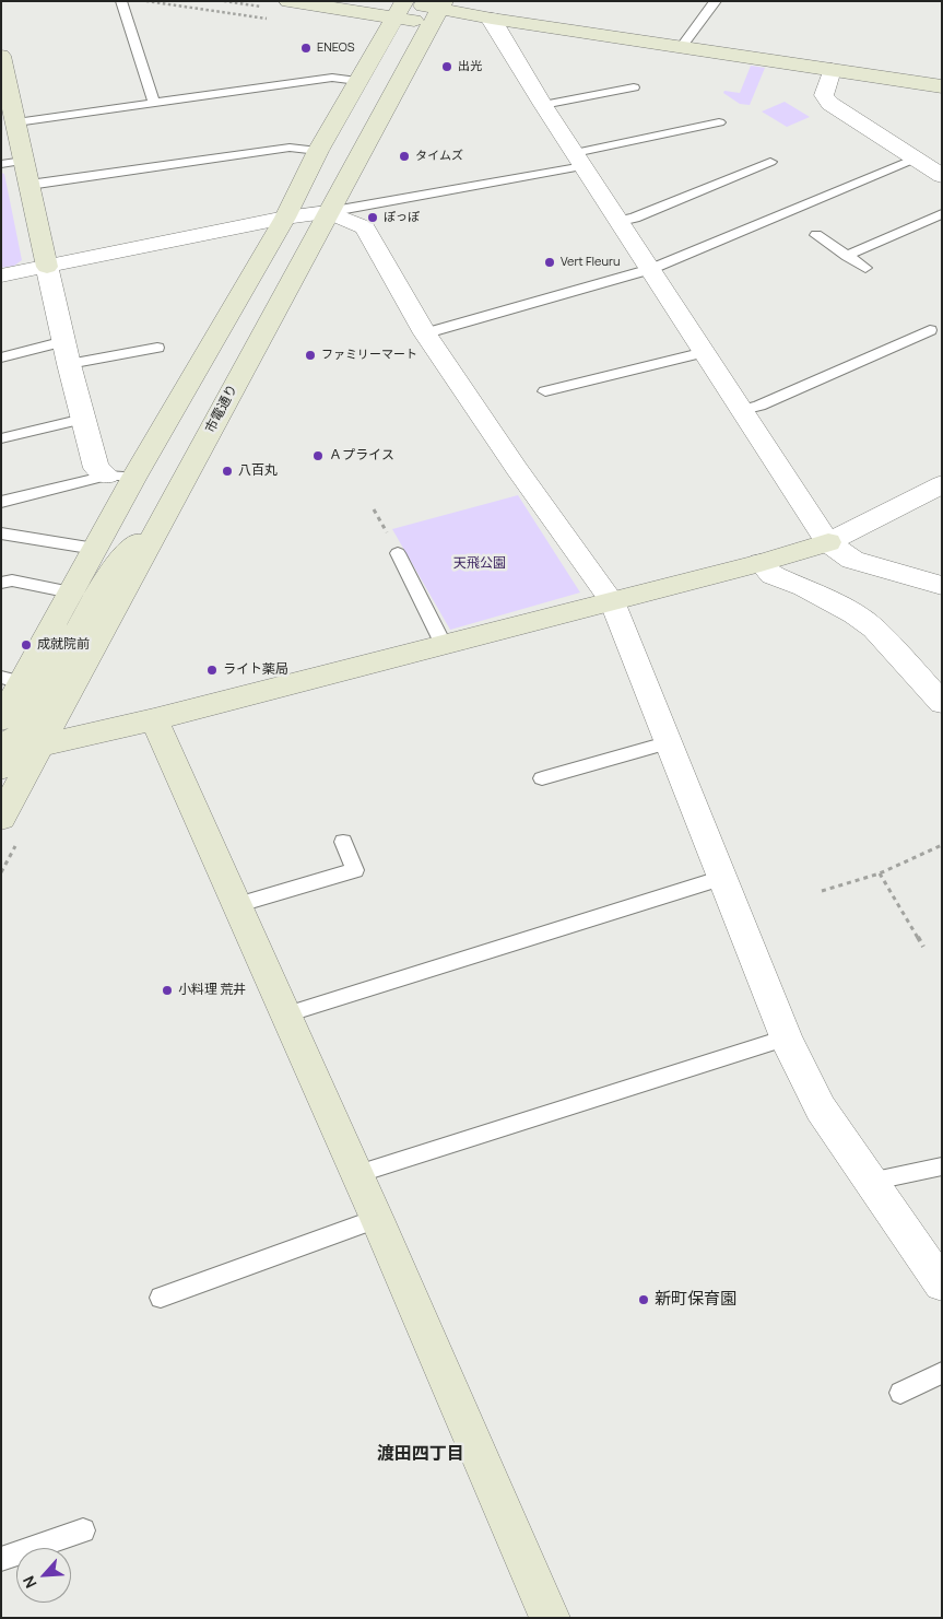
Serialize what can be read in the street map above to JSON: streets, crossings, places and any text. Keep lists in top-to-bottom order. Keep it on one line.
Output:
{"streets":{"street":["市電通り"]},"districts":["渡田四丁目"],"parks":["天飛公園"],"places":["ENEOS","出光","タイムズ","ぽっぽ","Vert Fleuru","ファミリーマート","Ａプライス","八百丸","成就院前","ライト薬局","小料理 荒井","新町保育園"],"north":"bottom left"}
